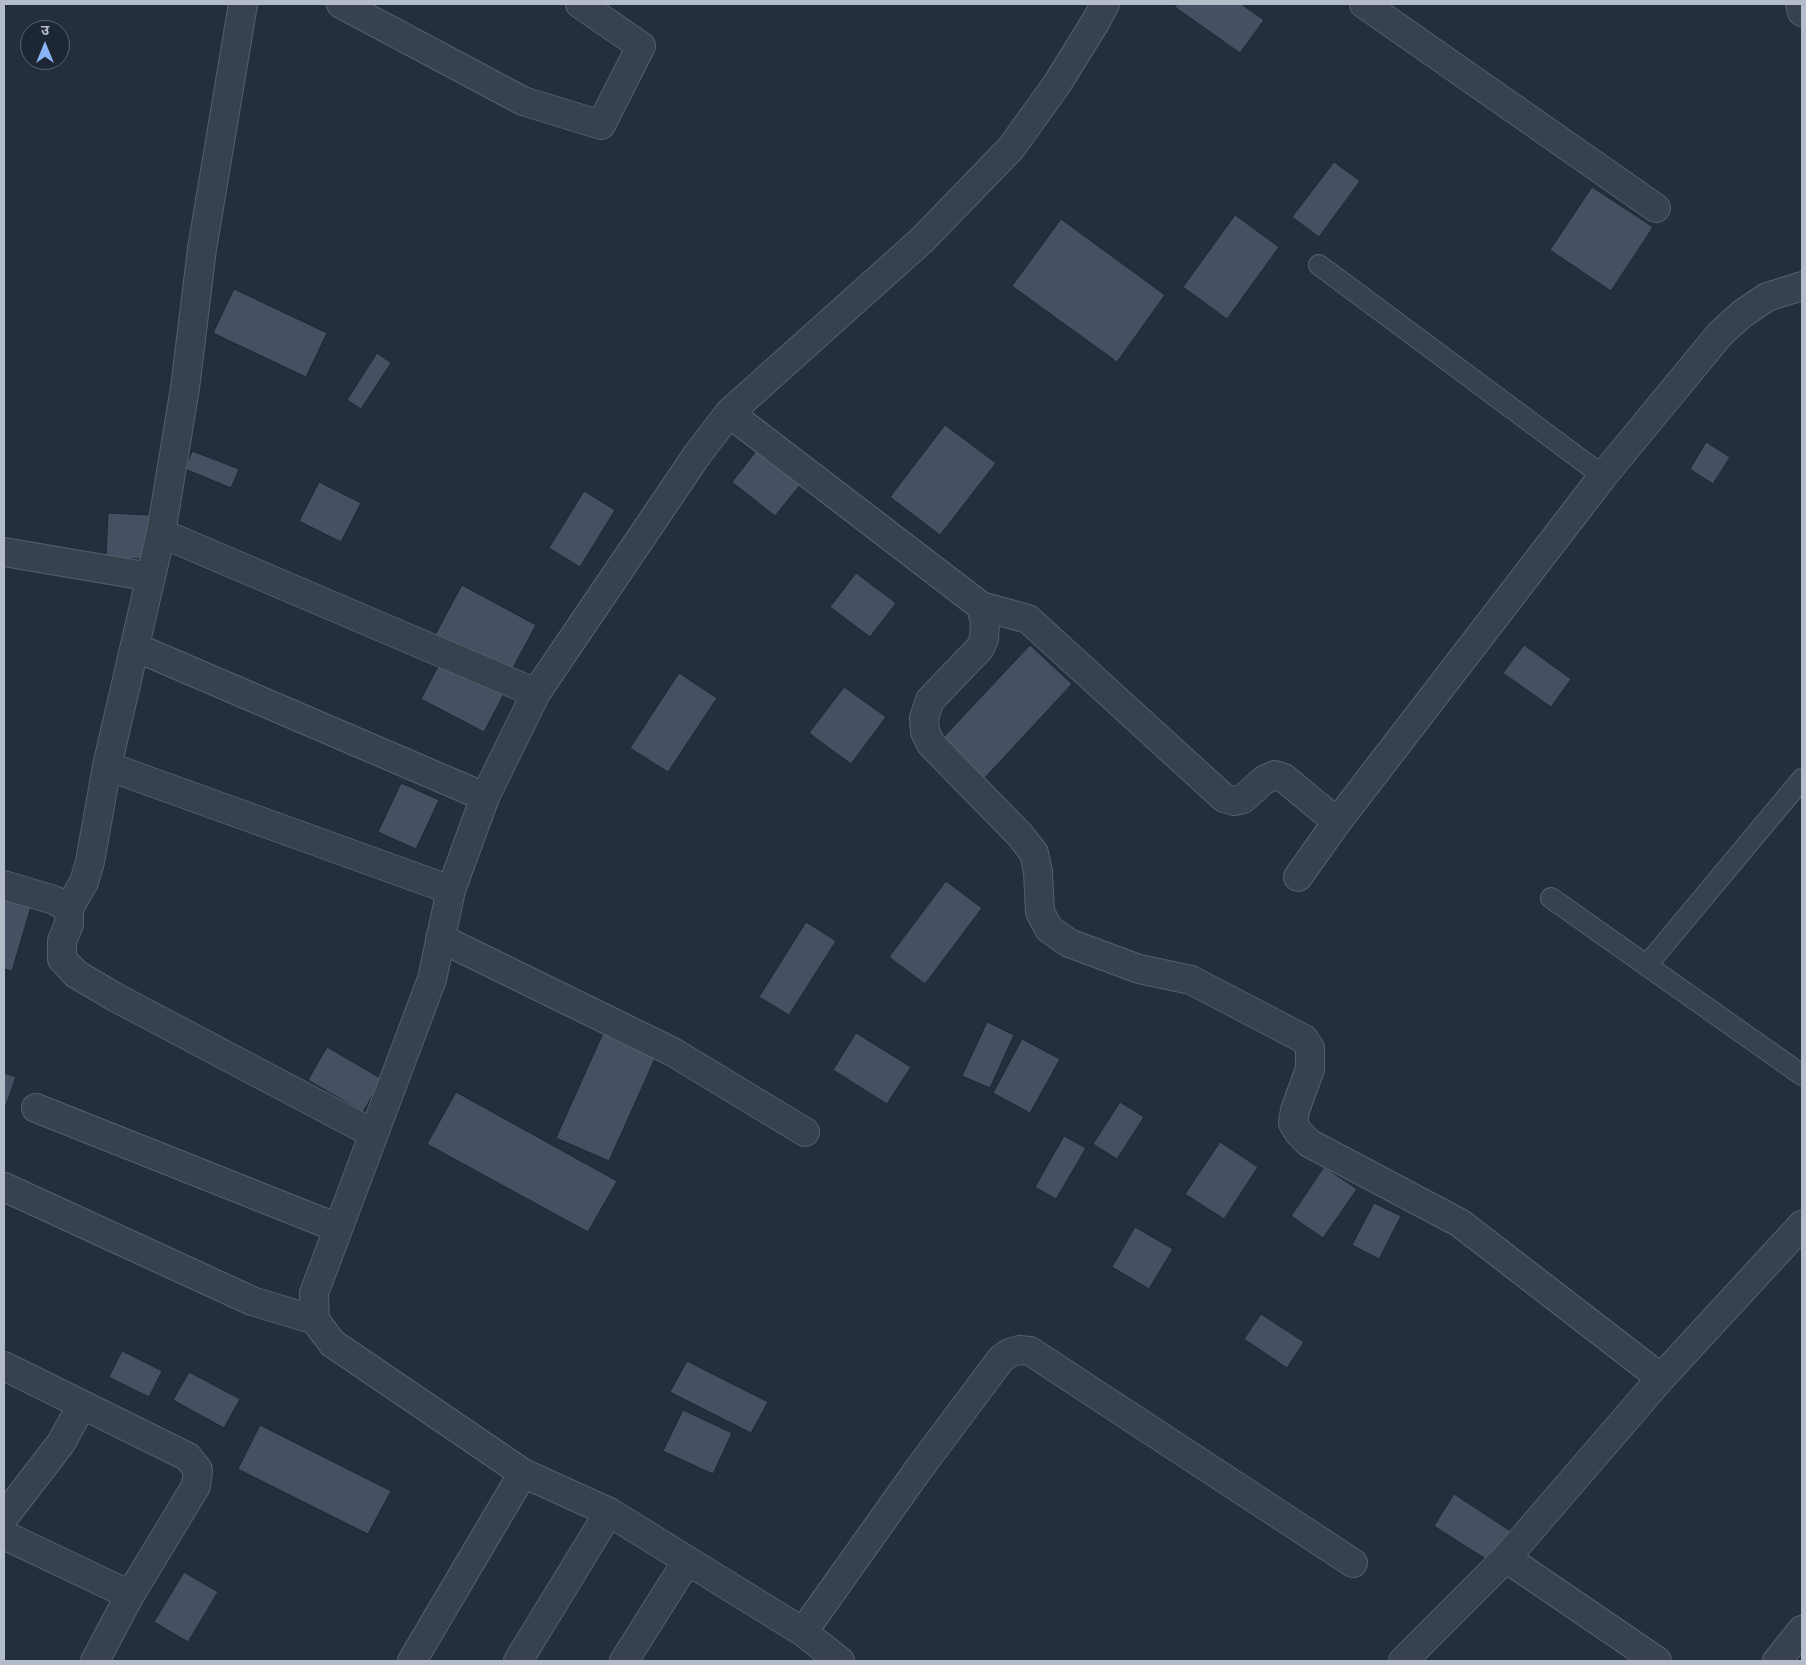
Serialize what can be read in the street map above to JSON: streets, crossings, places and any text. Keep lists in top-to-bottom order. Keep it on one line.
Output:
{"north":"top"}
